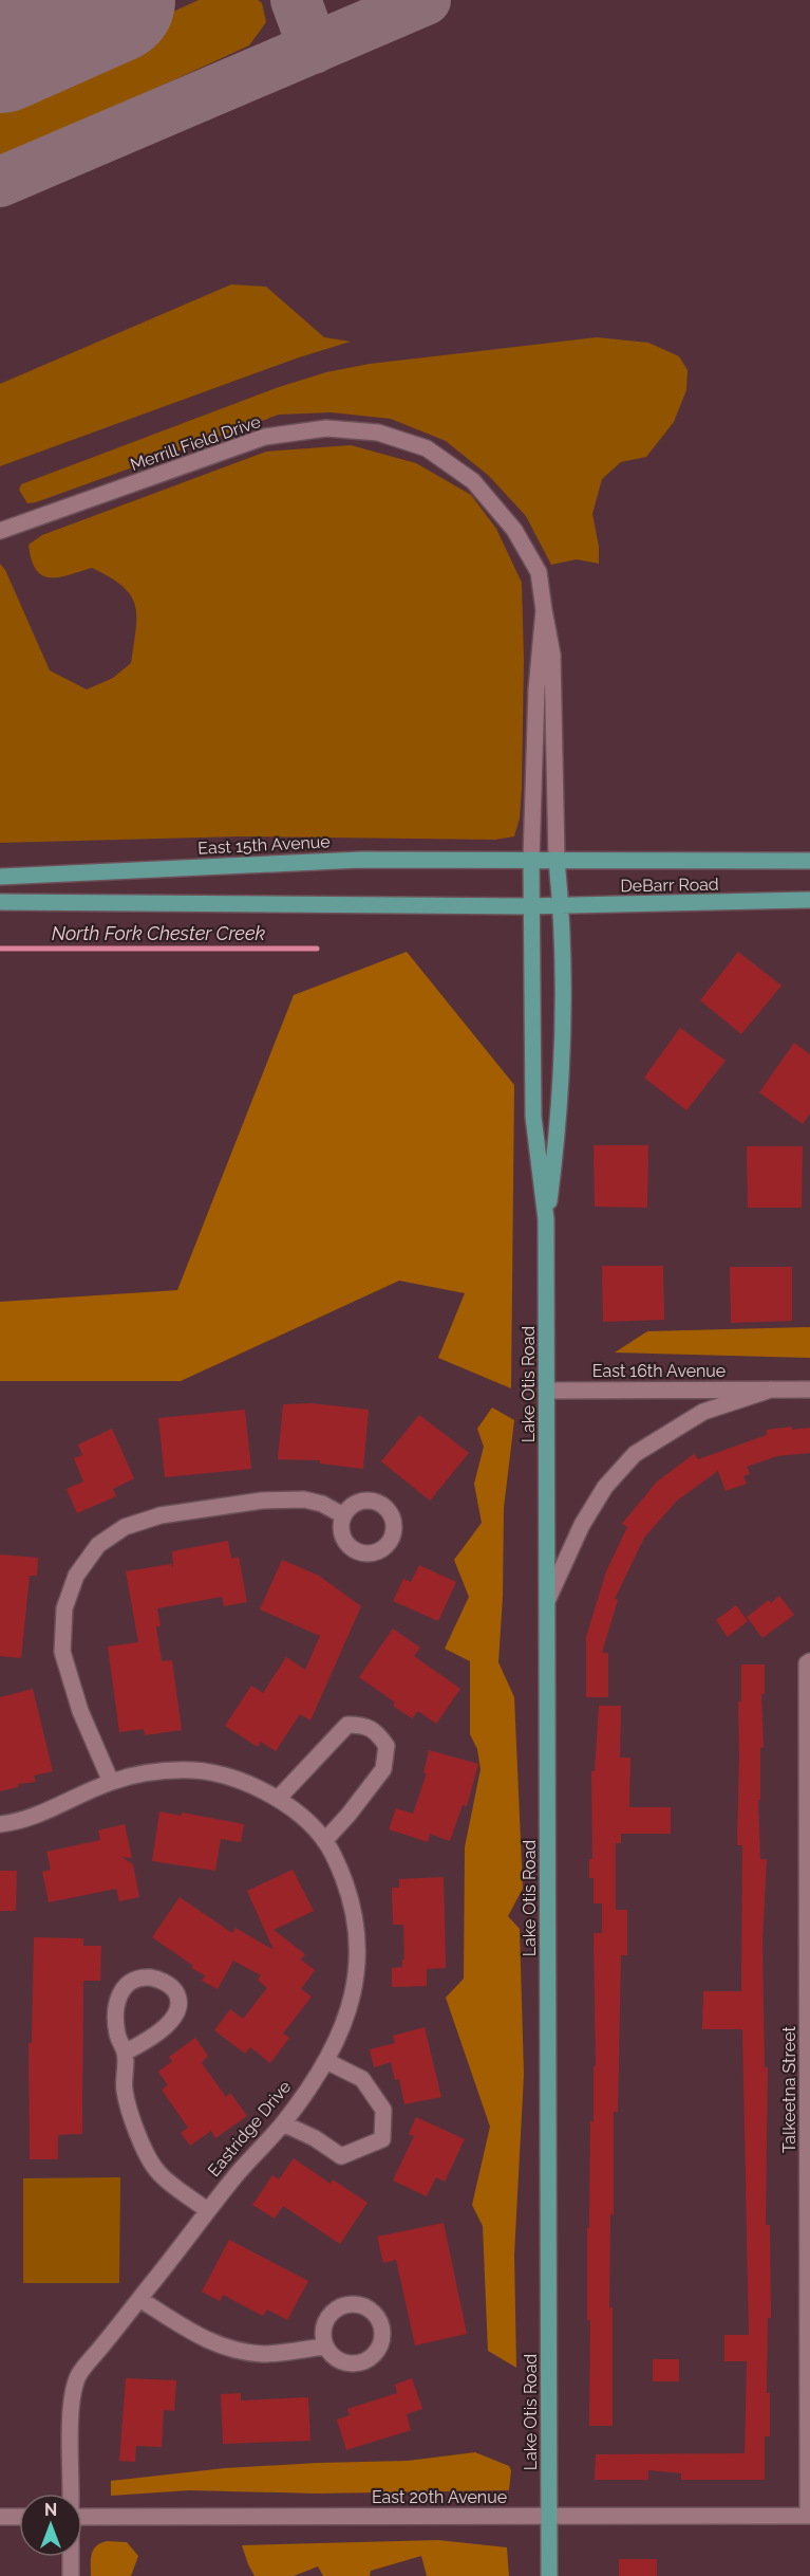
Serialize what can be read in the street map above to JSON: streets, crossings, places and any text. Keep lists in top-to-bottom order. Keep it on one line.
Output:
{"streets":{"main road":["East 15th Avenue","DeBarr Road","Lake Otis Road"],"street":["Merrill Field Drive","East 16th Avenue","Talkeetna Street","Eastridge Drive","East 20th Avenue"]},"crossings":[["Merrill Field Drive","East 15th Avenue"],["Merrill Field Drive","DeBarr Road"],["Merrill Field Drive","Lake Otis Road"],["East 15th Avenue","DeBarr Road"],["East 15th Avenue","Lake Otis Road"],["DeBarr Road","Lake Otis Road"],["East 16th Avenue","Lake Otis Road"],["Lake Otis Road","East 20th Avenue"],["Talkeetna Street","East 20th Avenue"]],"water":["North Fork Chester Creek"],"north":"top"}
